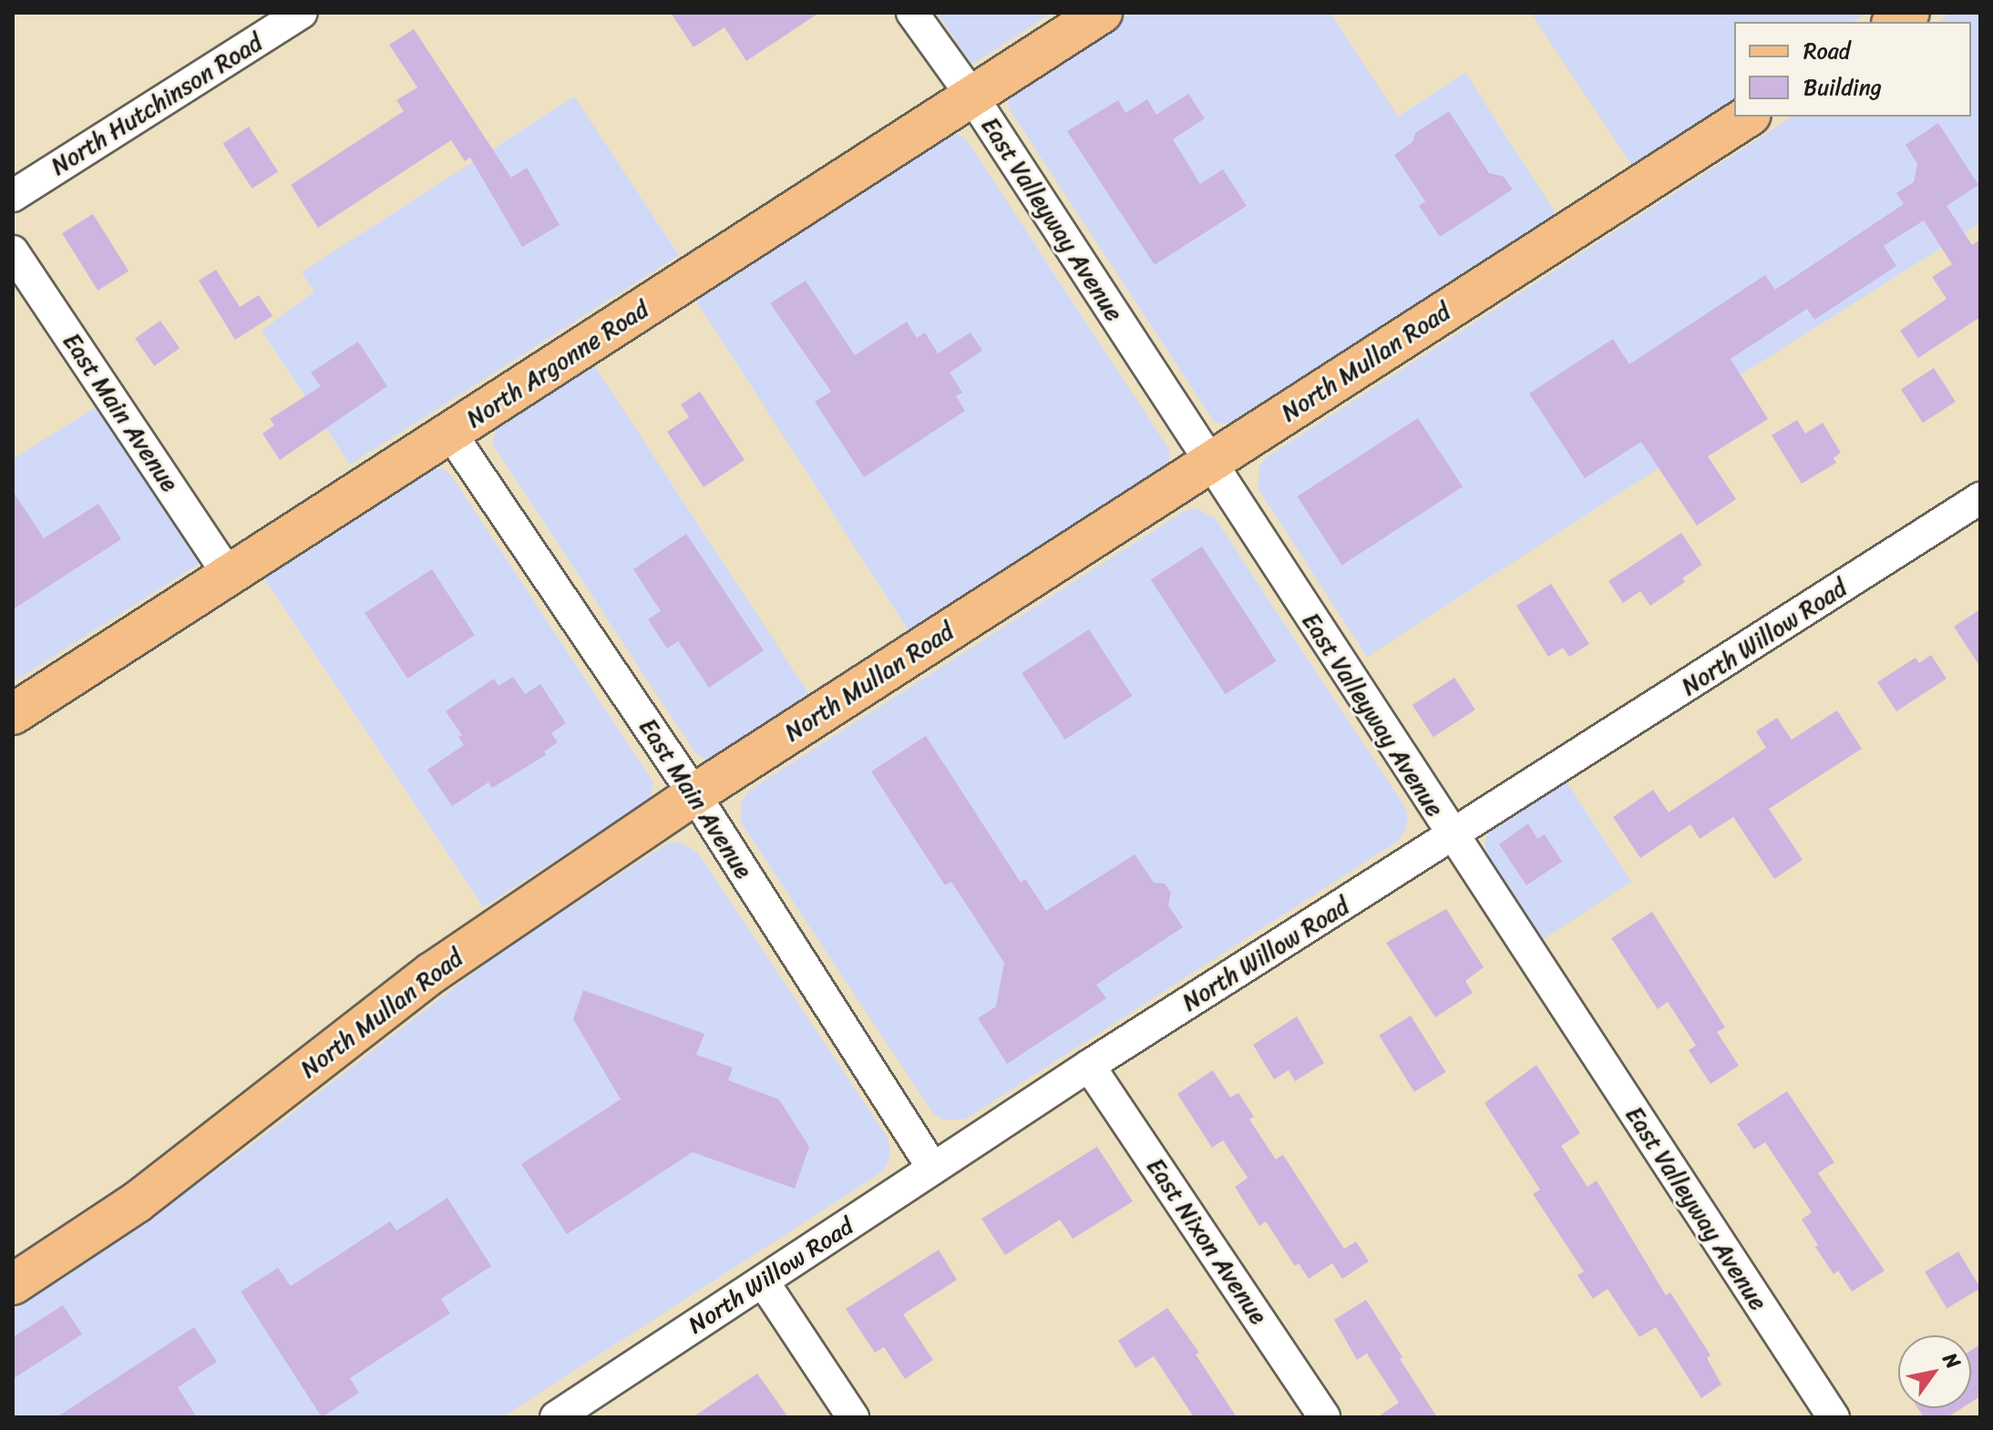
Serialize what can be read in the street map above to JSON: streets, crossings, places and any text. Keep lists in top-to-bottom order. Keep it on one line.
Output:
{"streets":{"main road":["North Mullan Road","North Argonne Road"],"street":["North Hutchinson Road","East Valleyway Avenue","East Main Avenue","North Willow Road","East Nixon Avenue"]},"crossings":[["East Valleyway Avenue","North Mullan Road"],["East Valleyway Avenue","North Argonne Road"],["East Valleyway Avenue","North Willow Road"],["North Mullan Road","East Main Avenue"],["North Argonne Road","East Main Avenue"],["East Main Avenue","North Willow Road"],["North Willow Road","East Nixon Avenue"]],"legend":["Road","Building"],"north":"top right"}
